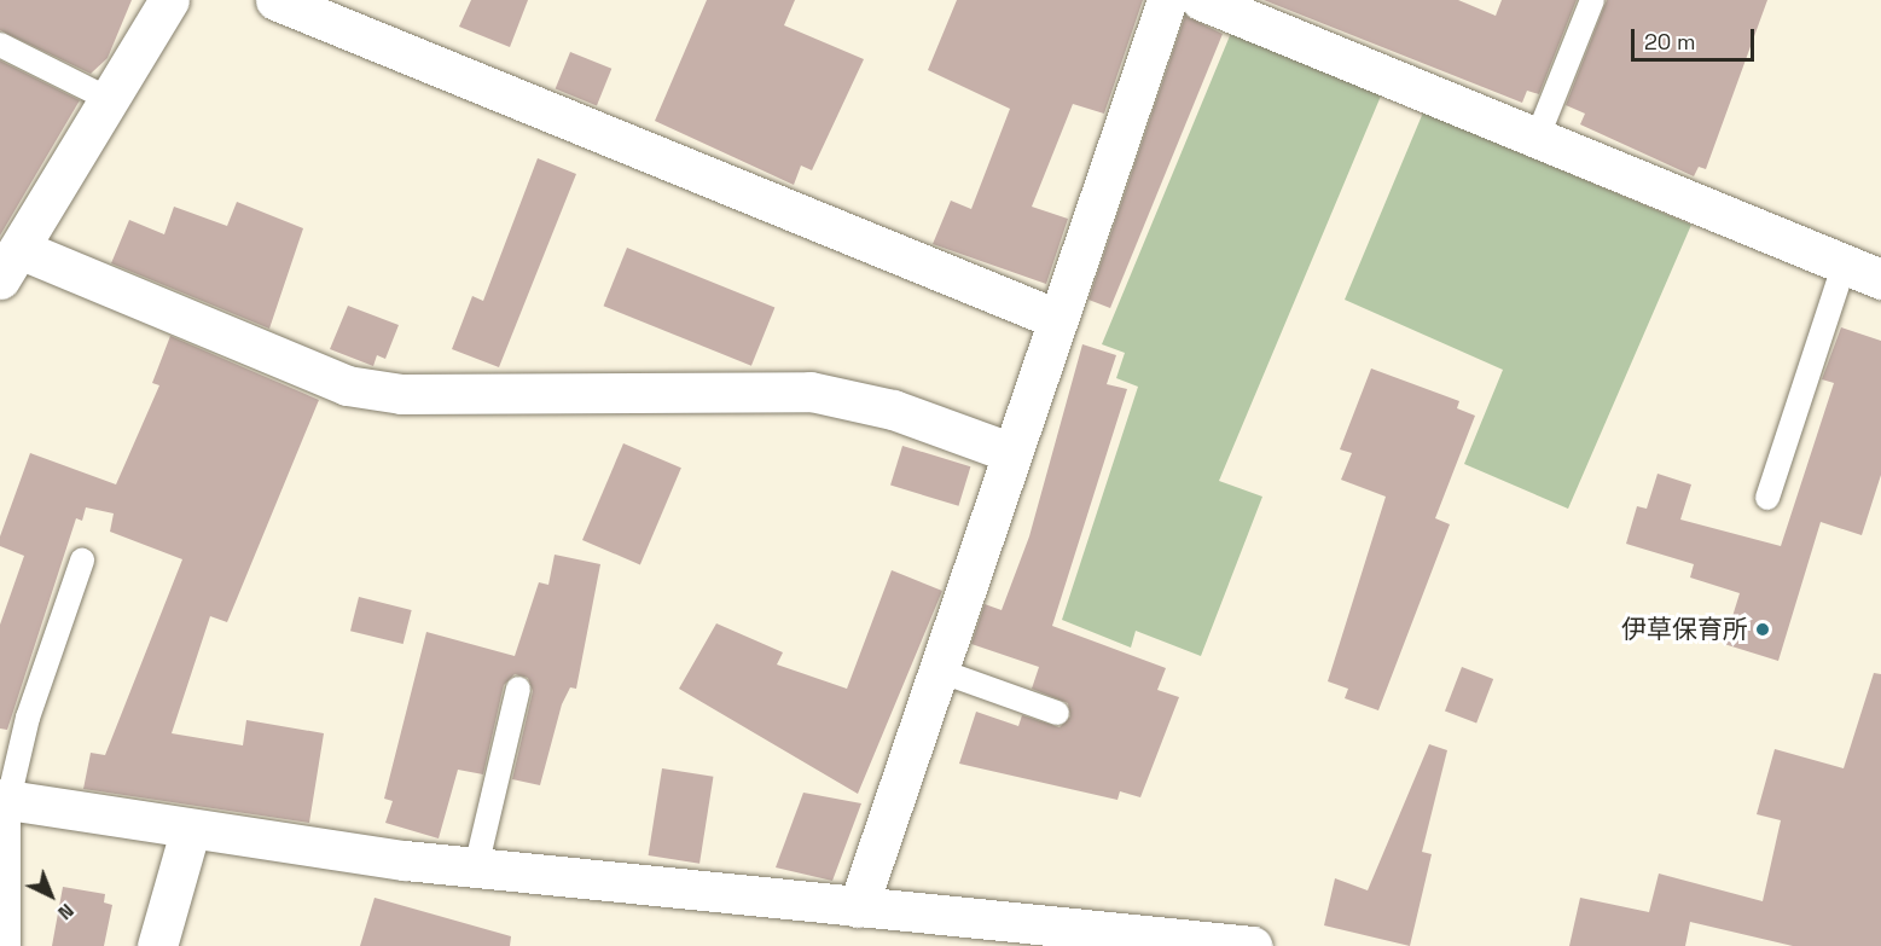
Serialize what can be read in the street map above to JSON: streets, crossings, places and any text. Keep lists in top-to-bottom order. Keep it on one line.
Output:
{"places":["伊草保育所"],"scale_bar":"20 m","north":"bottom right"}
